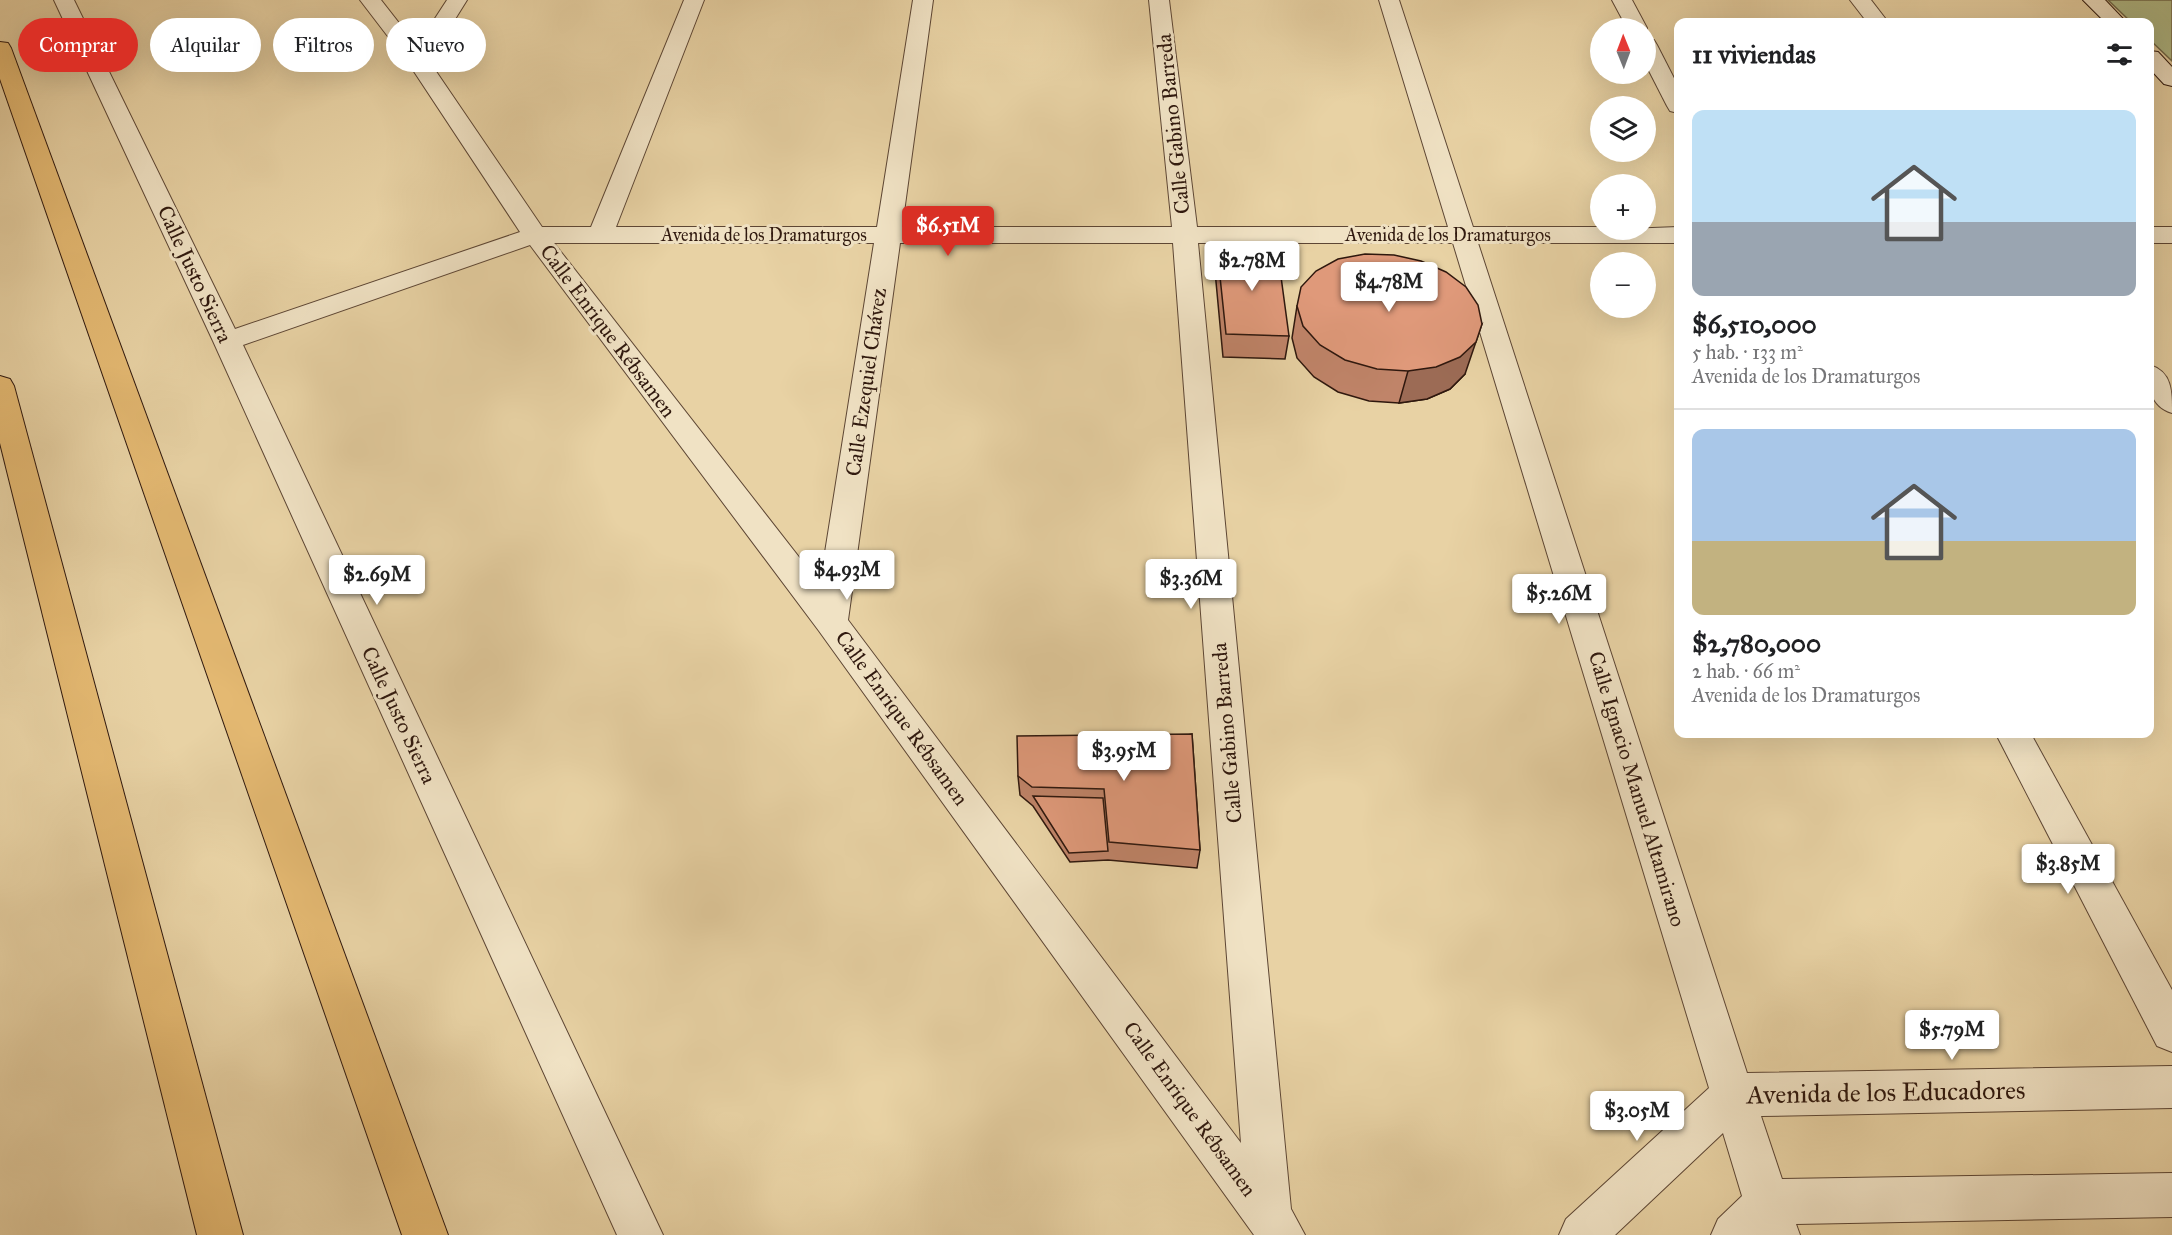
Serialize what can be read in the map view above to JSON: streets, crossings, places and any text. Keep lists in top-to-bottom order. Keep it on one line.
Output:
{"streets":{"street":["Calle Gabino Barreda","Avenida de los Dramaturgos","Calle Justo Sierra","Calle Enrique Rébsamen","Calle Ezequiel Chávez","Calle Ignacio Manuel Altamirano","Avenida de los Educadores"]},"crossings":[["Calle Gabino Barreda","Avenida de los Dramaturgos"],["Calle Gabino Barreda","Calle Enrique Rébsamen"],["Avenida de los Dramaturgos","Calle Justo Sierra"],["Avenida de los Dramaturgos","Calle Enrique Rébsamen"],["Avenida de los Dramaturgos","Calle Ezequiel Chávez"],["Avenida de los Dramaturgos","Calle Ignacio Manuel Altamirano"],["Calle Enrique Rébsamen","Calle Ezequiel Chávez"],["Calle Ignacio Manuel Altamirano","Avenida de los Educadores"]],"north":"top","page":{"map_buttons":["+","−"],"chip":["Comprar","Alquilar","Filtros","Nuevo"],"heading":"11 viviendas","list":[{"name":"$6,510,000","note":"5 hab. · 133 m² · Avenida de los Dramaturgos"},{"name":"$2,780,000","note":"2 hab. · 66 m² · Avenida de los Dramaturgos"}],"price":["$6.51M","$2.78M","$4.78M","$4.93M","$2.69M","$3.36M","$5.26M","$3.95M","$3.85M","$5.79M","$3.05M"]}}
